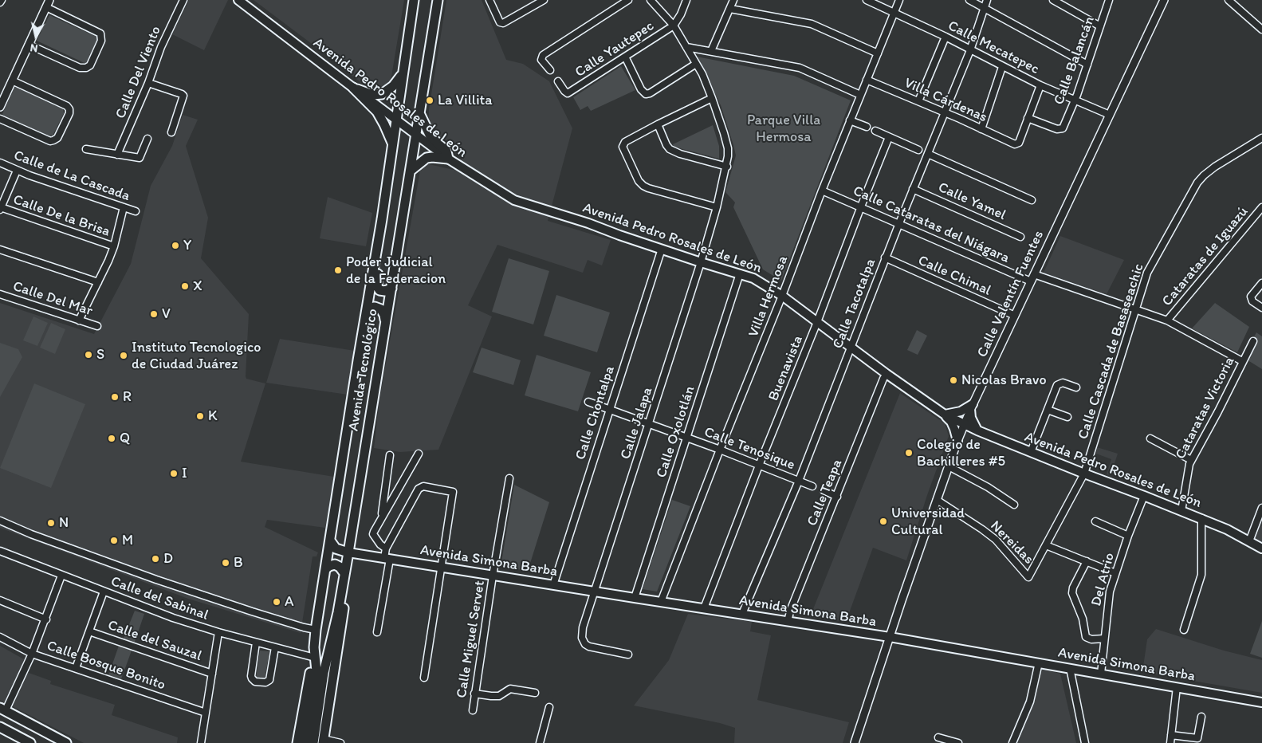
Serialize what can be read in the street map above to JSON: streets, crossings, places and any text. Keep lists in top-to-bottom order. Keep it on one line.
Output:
{"streets":{"main road":["Avenida Pedro Rosales de León","Avenida Tecnológico","Avenida Simona Barba"],"street":["Calle Mecatepec","Calle Yautepec","Calle Balancán","Calle Del Viento","Villa Cárdenas","Calle de La Cascada","Calle Yamel","Calle De la Brisa","Calle Cataratas del Niágara","Cataratas de Iguazú","Calle Chimal","Calle Valentín Fuentes","Villa Hermosa","Calle Del Mar","Calle Tacotalpa","Calle Cascada de Basaseachic","Buenavista","Cataratas Victoria","Calle Chontalpa","Calle Jalapa","Calle Oxolotlán","Calle Tenosique","Calle Teapa","Nereidas","Del Atrio","Calle del Sabinal","Calle Miguel Servet","Calle del Sauzal","Calle Bosque Bonito"]},"crossings":[["Calle Mecatepec","Calle Balancán"],["Calle Mecatepec","Calle Valentín Fuentes"],["Calle Mecatepec","Villa Hermosa"],["Calle Mecatepec","Calle Tacotalpa"],["Calle Yautepec","Calle Jalapa"],["Calle Balancán","Villa Cárdenas"],["Avenida Pedro Rosales de León","Calle Valentín Fuentes"],["Avenida Pedro Rosales de León","Villa Hermosa"],["Avenida Pedro Rosales de León","Calle Tacotalpa"],["Avenida Pedro Rosales de León","Calle Cascada de Basaseachic"],["Avenida Pedro Rosales de León","Buenavista"],["Avenida Pedro Rosales de León","Avenida Tecnológico"],["Avenida Pedro Rosales de León","Cataratas Victoria"],["Avenida Pedro Rosales de León","Calle Chontalpa"],["Avenida Pedro Rosales de León","Calle Jalapa"],["Avenida Pedro Rosales de León","Calle Oxolotlán"],["Avenida Pedro Rosales de León","Calle Teapa"],["Avenida Pedro Rosales de León","Del Atrio"],["Villa Cárdenas","Villa Hermosa"],["Villa Cárdenas","Calle Tacotalpa"],["Calle Yamel","Calle Tacotalpa"],["Calle Cataratas del Niágara","Cataratas de Iguazú"],["Calle Cataratas del Niágara","Calle Valentín Fuentes"],["Calle Cataratas del Niágara","Villa Hermosa"],["Calle Cataratas del Niágara","Calle Tacotalpa"],["Calle Cataratas del Niágara","Calle Cascada de Basaseachic"],["Calle Cataratas del Niágara","Buenavista"],["Calle Cataratas del Niágara","Cataratas Victoria"],["Calle Chimal","Calle Valentín Fuentes"],["Calle Chimal","Calle Tacotalpa"],["Calle Valentín Fuentes","Nereidas"],["Calle Valentín Fuentes","Avenida Simona Barba"],["Villa Hermosa","Calle Tenosique"],["Villa Hermosa","Avenida Simona Barba"],["Calle Tacotalpa","Calle Tenosique"],["Calle Tacotalpa","Avenida Simona Barba"],["Calle Cascada de Basaseachic","Nereidas"],["Buenavista","Calle Tenosique"],["Buenavista","Avenida Simona Barba"],["Avenida Tecnológico","Avenida Simona Barba"],["Avenida Tecnológico","Calle del Sabinal"],["Calle Chontalpa","Calle Tenosique"],["Calle Chontalpa","Avenida Simona Barba"],["Calle Jalapa","Calle Tenosique"],["Calle Jalapa","Avenida Simona Barba"],["Calle Oxolotlán","Calle Tenosique"],["Calle Oxolotlán","Avenida Simona Barba"],["Calle Teapa","Avenida Simona Barba"],["Avenida Simona Barba","Del Atrio"],["Avenida Simona Barba","Calle Miguel Servet"]],"parks":["Parque Villa Hermosa"],"places":["La Villita","Y","Poder Judicial de la Federacion","X","V","S","Instituto Tecnologico de Ciudad Juárez","Nicolas Bravo","R","K","Q","Colegio de Bachilleres #5","I","Universidad Cultural","N","M","D","B","A"],"north":"bottom"}
